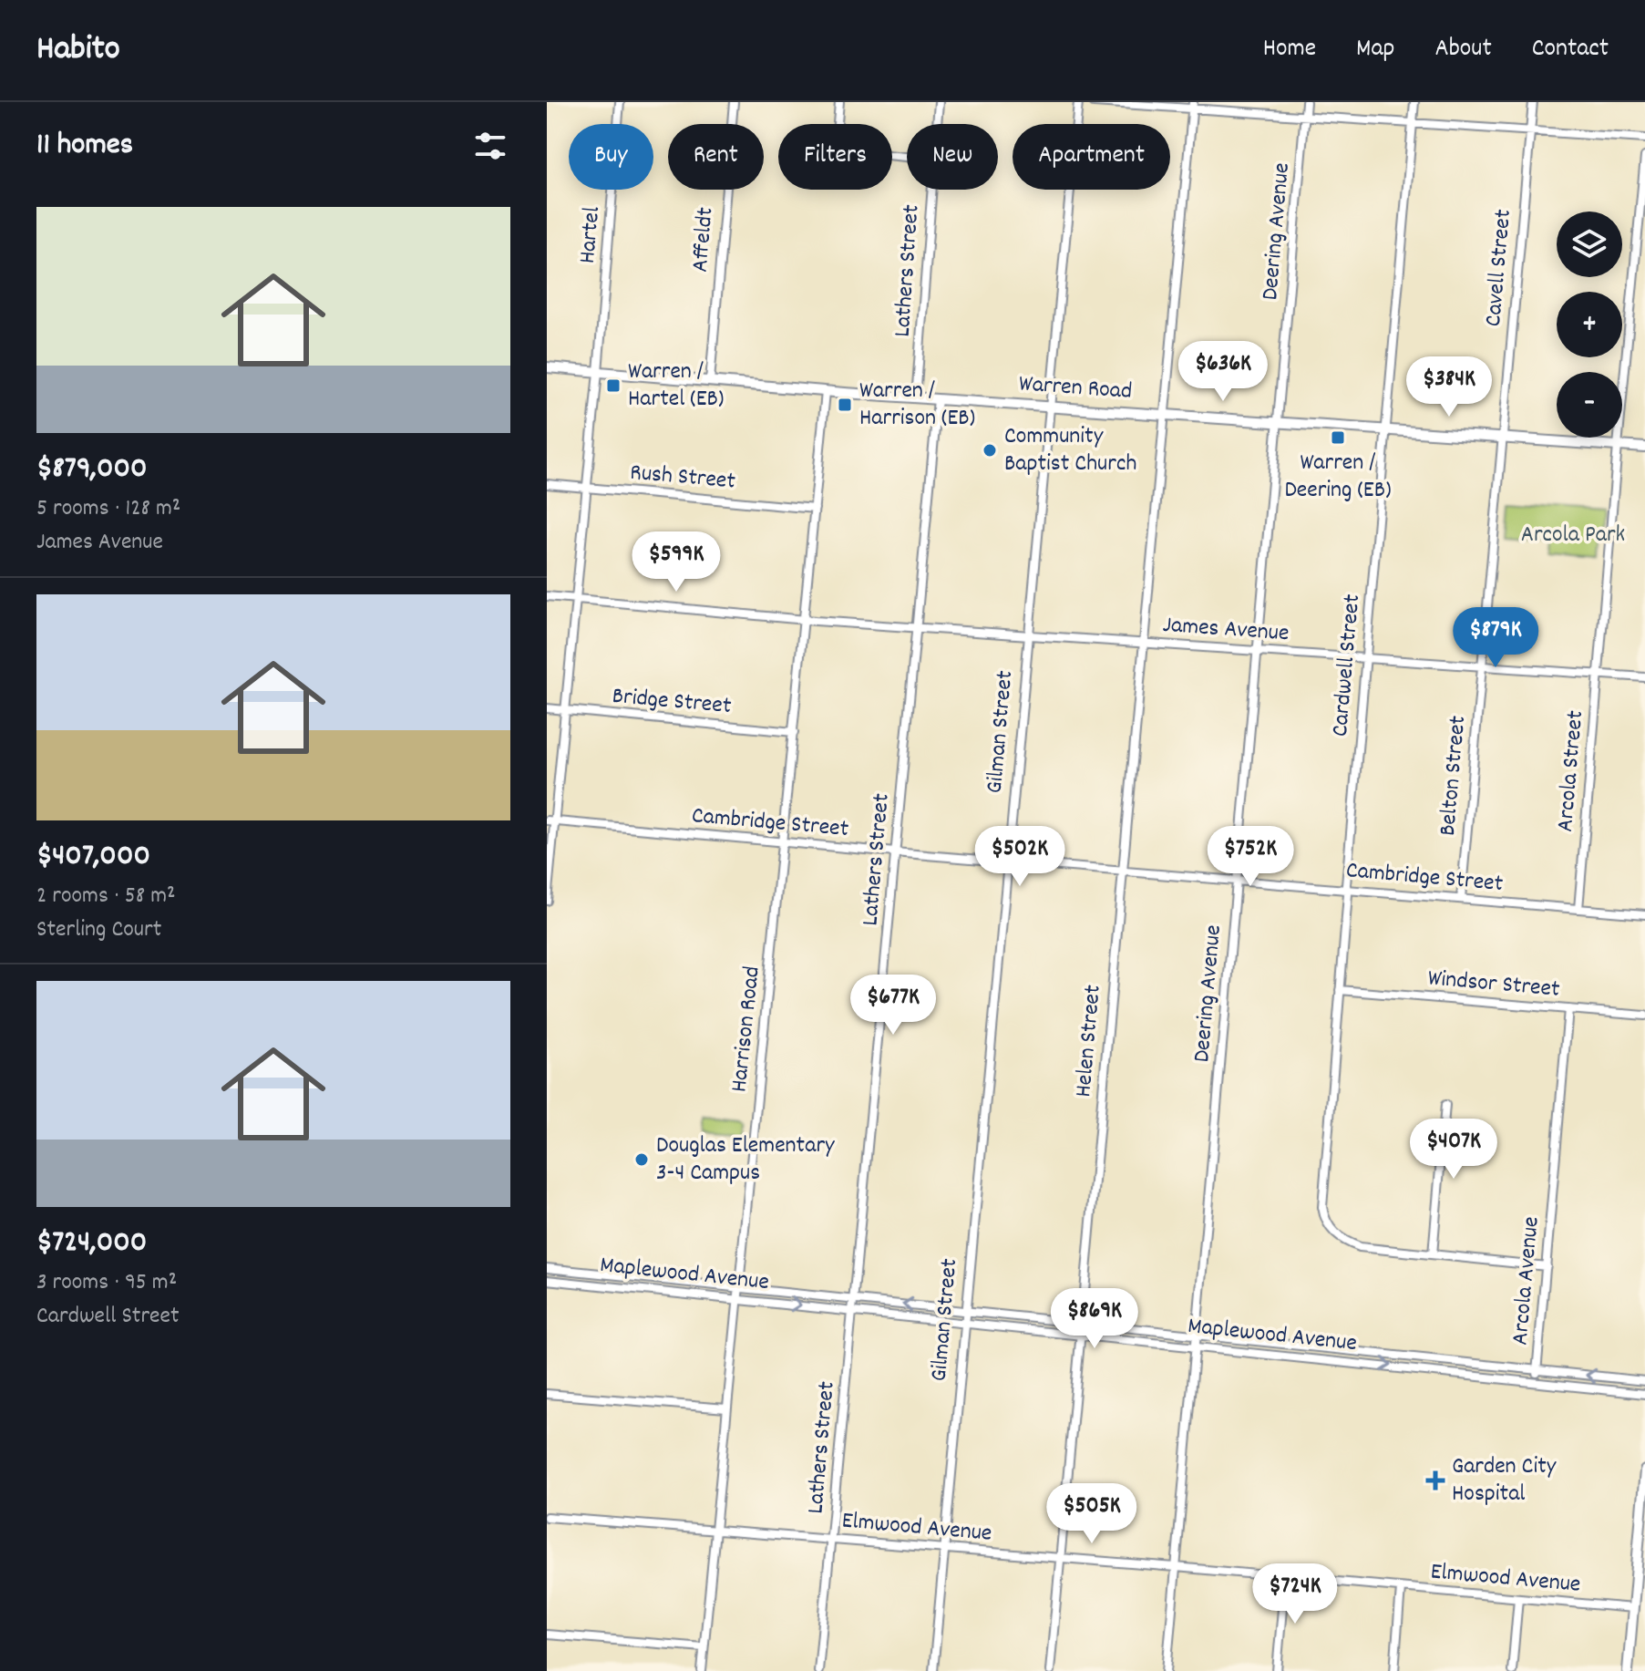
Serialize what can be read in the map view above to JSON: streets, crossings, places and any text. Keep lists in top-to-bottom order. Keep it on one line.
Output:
{"streets":{"main road":["Warren Road"],"street":["Deering Avenue","Hartel","Affeldt","Cavell Street","Lathers Street","Rush Street","James Avenue","Cardwell Street","Bridge Street","Gilman Street","Arcola Street","Belton Street","Cambridge Street","Windsor Street","Harrison Road","Helen Street","Maplewood Avenue","Arcola Avenue","Elmwood Avenue"]},"crossings":[["Deering Avenue","Warren Road"],["Deering Avenue","James Avenue"],["Deering Avenue","Cambridge Street"],["Deering Avenue","Maplewood Avenue"],["Deering Avenue","Elmwood Avenue"],["Hartel","Warren Road"],["Hartel","Rush Street"],["Hartel","James Avenue"],["Hartel","Bridge Street"],["Hartel","Cambridge Street"],["Affeldt","Warren Road"],["Cavell Street","Warren Road"],["Cavell Street","Belton Street"],["Lathers Street","Warren Road"],["Lathers Street","James Avenue"],["Lathers Street","Cambridge Street"],["Lathers Street","Maplewood Avenue"],["Lathers Street","Elmwood Avenue"],["Warren Road","Cardwell Street"],["Warren Road","Gilman Street"],["Warren Road","Arcola Street"],["Warren Road","Belton Street"],["Warren Road","Harrison Road"],["Warren Road","Helen Street"],["Rush Street","Harrison Road"],["James Avenue","Cardwell Street"],["James Avenue","Gilman Street"],["James Avenue","Arcola Street"],["James Avenue","Belton Street"],["James Avenue","Harrison Road"],["James Avenue","Helen Street"],["Cardwell Street","Cambridge Street"],["Cardwell Street","Windsor Street"],["Bridge Street","Harrison Road"],["Gilman Street","Cambridge Street"],["Gilman Street","Maplewood Avenue"],["Gilman Street","Elmwood Avenue"],["Arcola Street","Cambridge Street"],["Belton Street","Cambridge Street"],["Cambridge Street","Harrison Road"],["Cambridge Street","Helen Street"],["Windsor Street","Arcola Avenue"],["Harrison Road","Maplewood Avenue"],["Harrison Road","Elmwood Avenue"],["Helen Street","Maplewood Avenue"],["Helen Street","Elmwood Avenue"],["Maplewood Avenue","Arcola Avenue"]],"parks":["Arcola Park"],"places":{"transit":["Warren / Hartel (EB)","Warren / Harrison (EB)","Warren / Deering (EB)"],"other":["Community Baptist Church","Douglas Elementary 3-4 Campus"],"health":["Garden City Hospital"]},"page":{"header":"Habito","nav":["Home","Map","About","Contact"],"heading":"11 homes","chip":["Buy","Rent","Filters","New","Apartment"],"list":[{"name":"$879,000","note":"5 rooms · 128 m² · James Avenue"},{"name":"$407,000","note":"2 rooms · 58 m² · Sterling Court"},{"name":"$724,000","note":"3 rooms · 95 m² · Cardwell Street"}],"map_buttons":["+","−"],"price":["$636K","$384K","$599K","$879K","$502K","$752K","$677K","$407K","$869K","$505K","$724K"]}}
